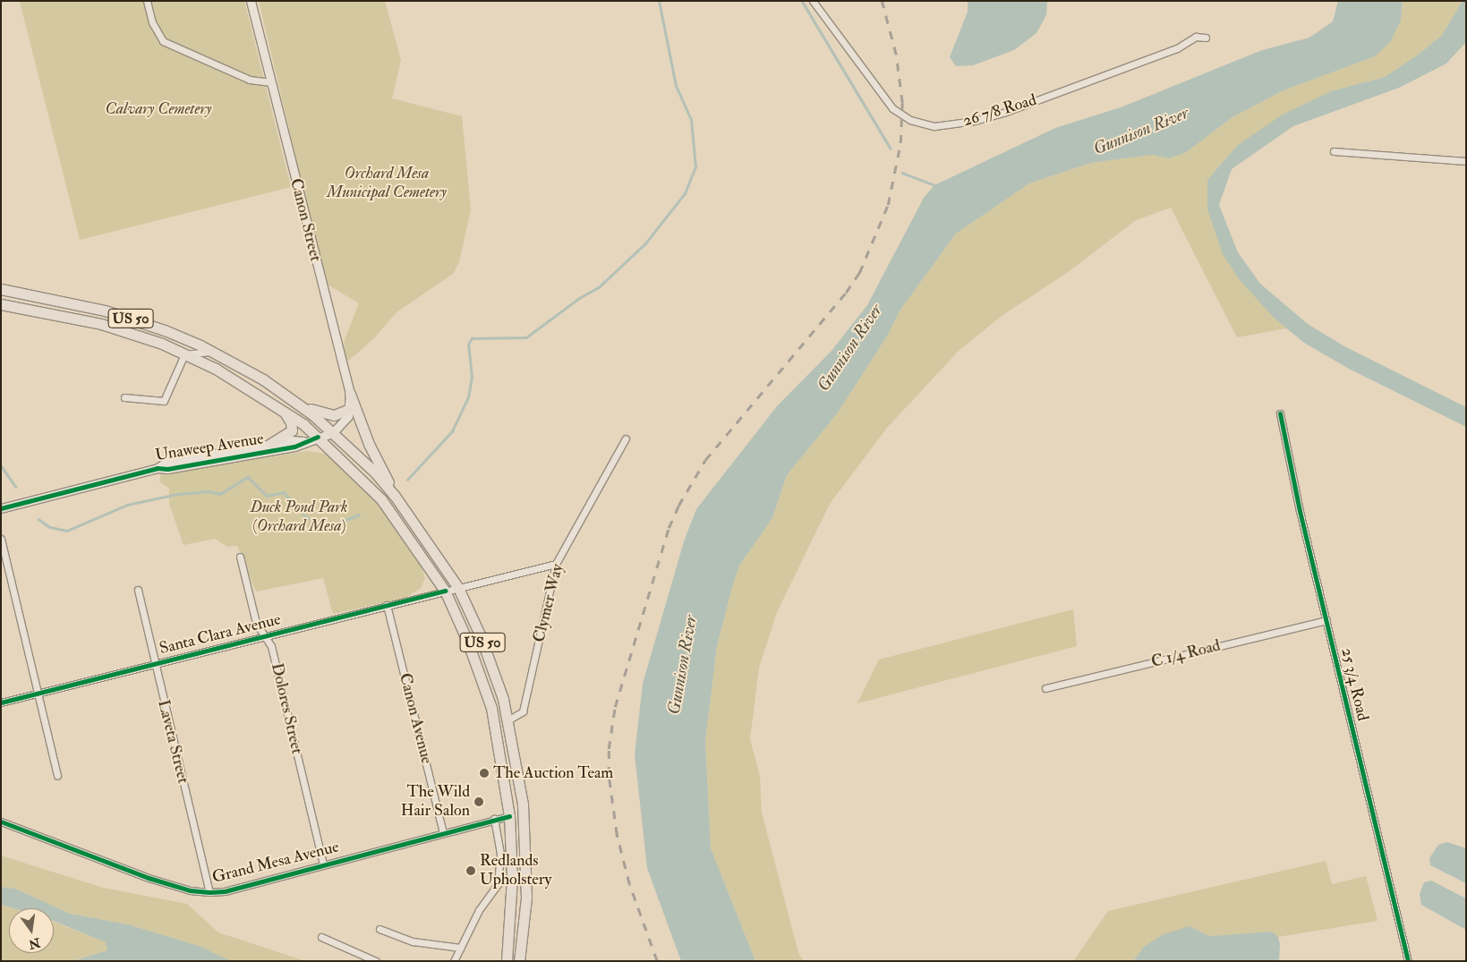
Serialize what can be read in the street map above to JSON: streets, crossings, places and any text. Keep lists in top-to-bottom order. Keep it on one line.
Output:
{"streets":{"highway":["US 50"],"main road":["Canon Street","Unaweep Avenue"],"street":["26 7/8 Road","Clymer Way","Santa Clara Avenue","C 1/4 Road","25 3/4 Road","Dolores Street","Canon Avenue","Laveta Street","Grand Mesa Avenue"]},"crossings":[["Canon Street","US 50"],["Canon Street","Unaweep Avenue"],["US 50","Unaweep Avenue"],["US 50","Clymer Way"],["US 50","Santa Clara Avenue"],["US 50","Grand Mesa Avenue"],["Clymer Way","Santa Clara Avenue"],["Santa Clara Avenue","Dolores Street"],["Santa Clara Avenue","Canon Avenue"],["Santa Clara Avenue","Laveta Street"],["C 1/4 Road","25 3/4 Road"],["Dolores Street","Grand Mesa Avenue"],["Canon Avenue","Grand Mesa Avenue"],["Laveta Street","Grand Mesa Avenue"]],"water":["Gunnison River"],"parks":["Calvary Cemetery","Orchard Mesa Municipal Cemetery","Duck Pond Park (Orchard Mesa)"],"places":["The Auction Team","The Wild Hair Salon","Redlands Upholstery"],"north":"bottom"}
